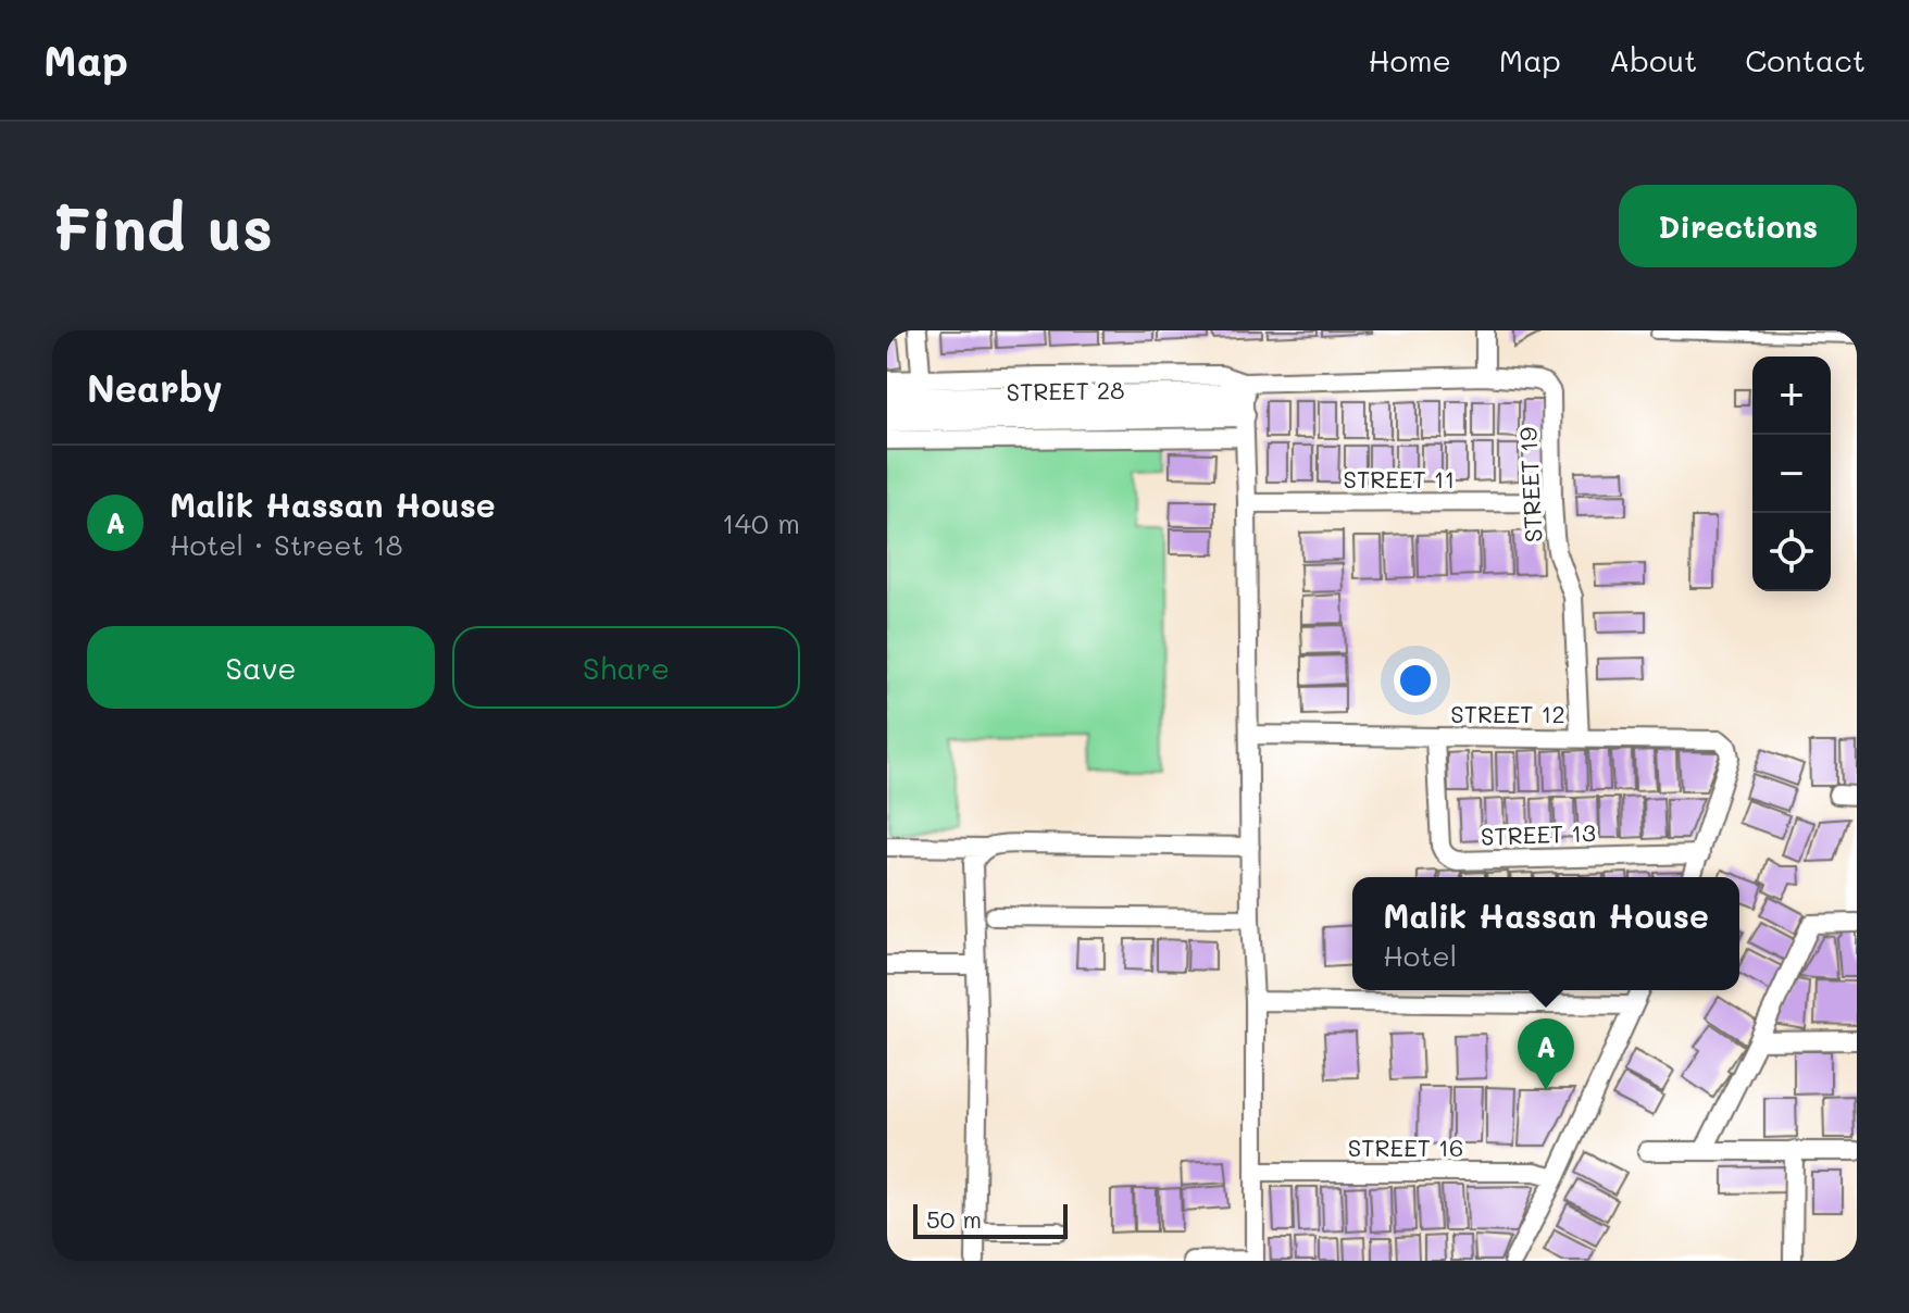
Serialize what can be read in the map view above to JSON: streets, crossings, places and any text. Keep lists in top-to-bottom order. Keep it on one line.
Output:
{"streets":{"street":["STREET 28","STREET 11","STREET 19","STREET 12","STREET 13","STREET 16"]},"crossings":[["STREET 11","STREET 19"],["STREET 19","STREET 12"],["STREET 12","STREET 13"]],"scale_bar":"50 m","page":{"header":"Map","nav":["Home","Map","About","Contact"],"buttons":["Directions",["Save","Share"]],"title":"Find us","heading":"Nearby","map_buttons":["+","−"],"list":[{"mark":"A","name":"Malik Hassan House","note":"Hotel · Street 18","value":"140 m"}],"popup":["Malik Hassan House","Hotel"],"pins":"A","scale":"50 m"}}
